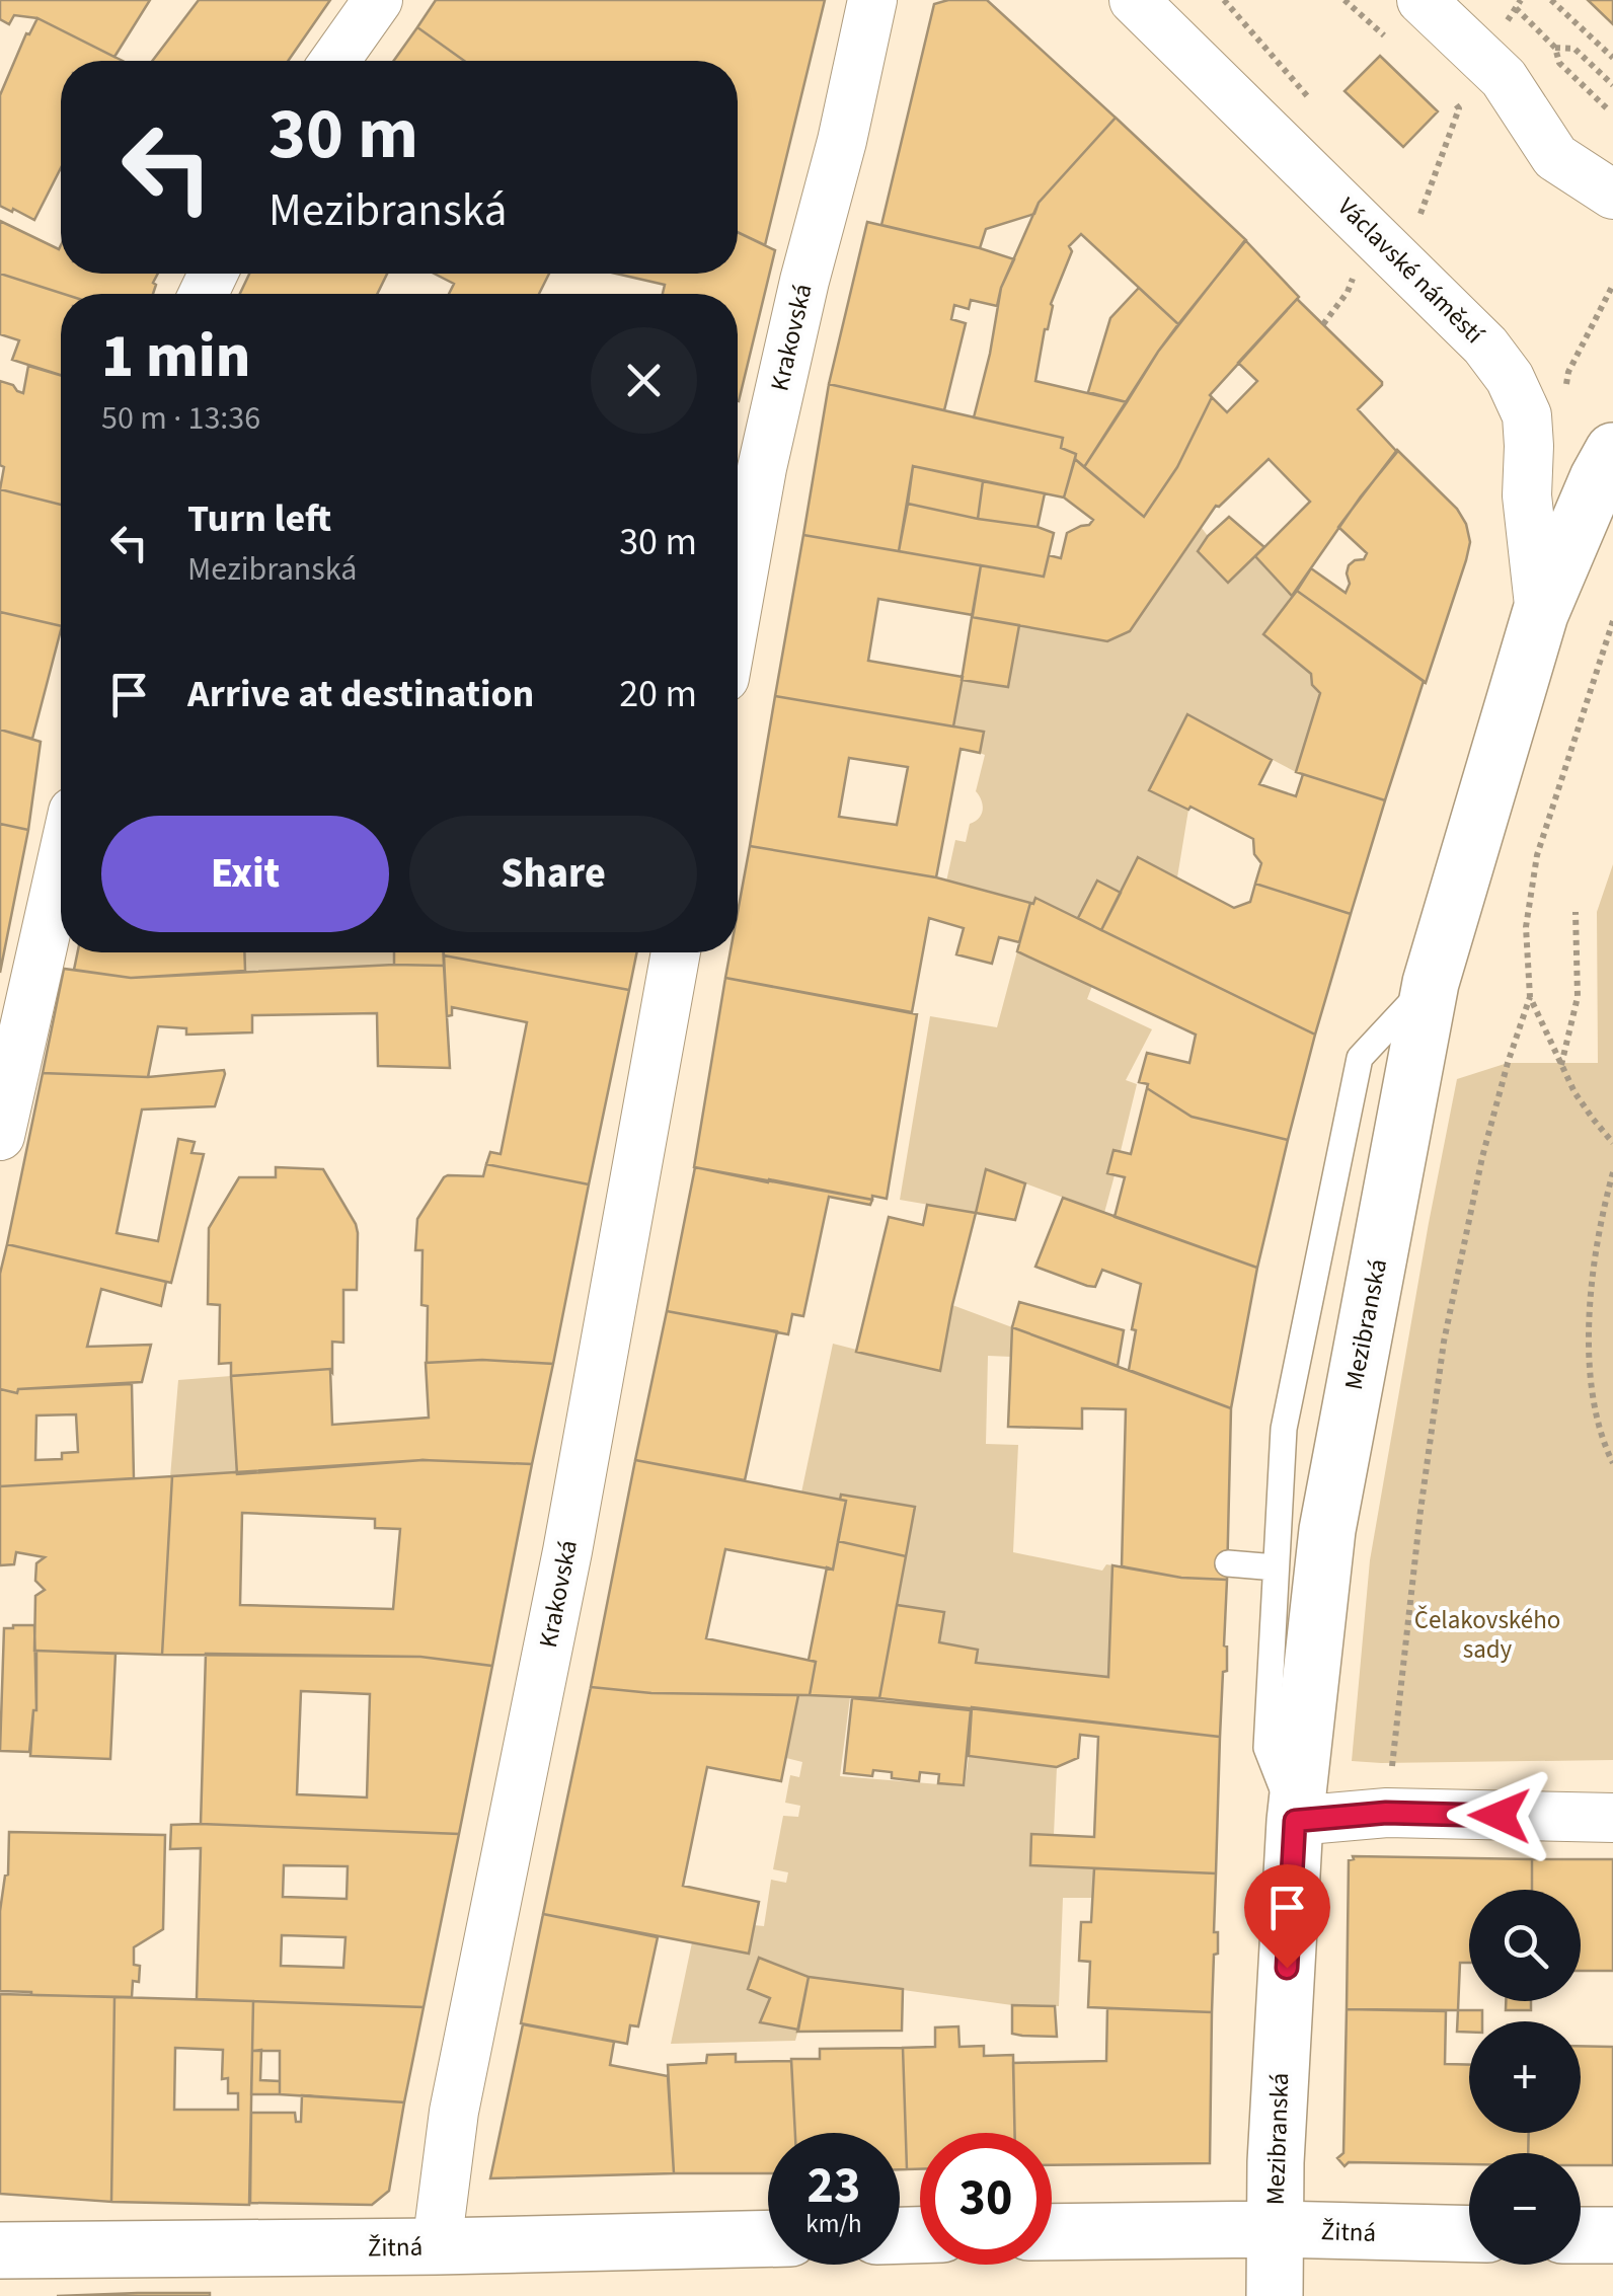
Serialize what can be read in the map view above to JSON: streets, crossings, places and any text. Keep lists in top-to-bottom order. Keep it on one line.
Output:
{"streets":{"main road":["Mezibranská","Žitná"],"street":["Václavské náměstí","Krakovská"]},"crossings":[["Václavské náměstí","Mezibranská"],["Krakovská","Žitná"],["Mezibranská","Žitná"]],"parks":["Čelakovského sady"],"page":{"turn":["30 m","Mezibranská"],"heading":["1 min","50 m · 13:36"],"list":[{"name":"Turn left","note":"Mezibranská","value":"30 m"},{"name":"Arrive at destination","value":"20 m"}],"buttons":["Exit","Share"],"map_buttons":["+","−"],"speed":"23 km/h","limit":"30"}}
